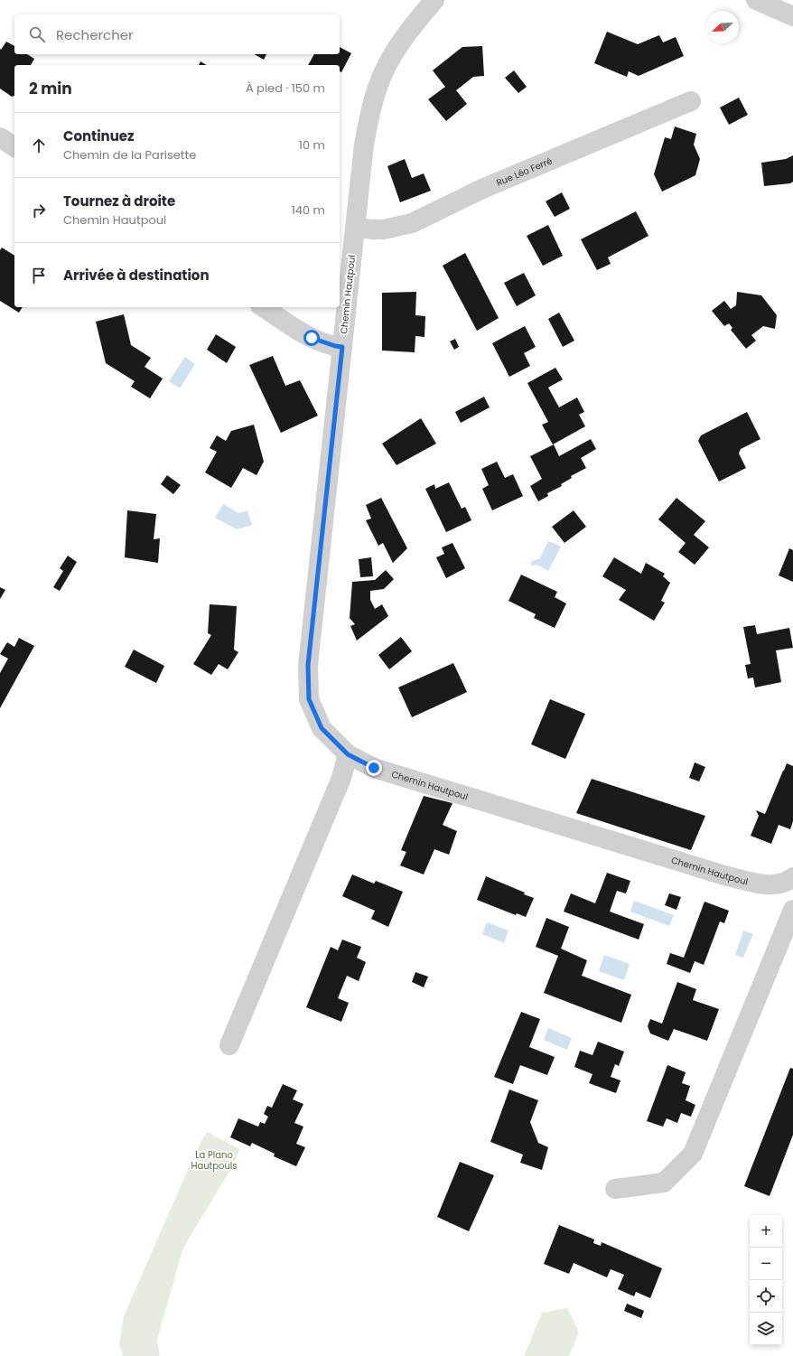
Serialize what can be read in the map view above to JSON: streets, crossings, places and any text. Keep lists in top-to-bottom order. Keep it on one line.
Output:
{"streets":{"street":["Rue Léo Ferré","Chemin Hautpoul"]},"crossings":[["Rue Léo Ferré","Chemin Hautpoul"]],"parks":["La Plano Hautpouls"],"north":"bottom left","page":{"search":"Rechercher","heading":["2 min","À pied · 150 m"],"list":[["Continuez","Chemin de la Parisette","10 m"],["Tournez à droite","Chemin Hautpoul","140 m"],"Arrivée à destination"],"map_buttons":["+","−"]}}
